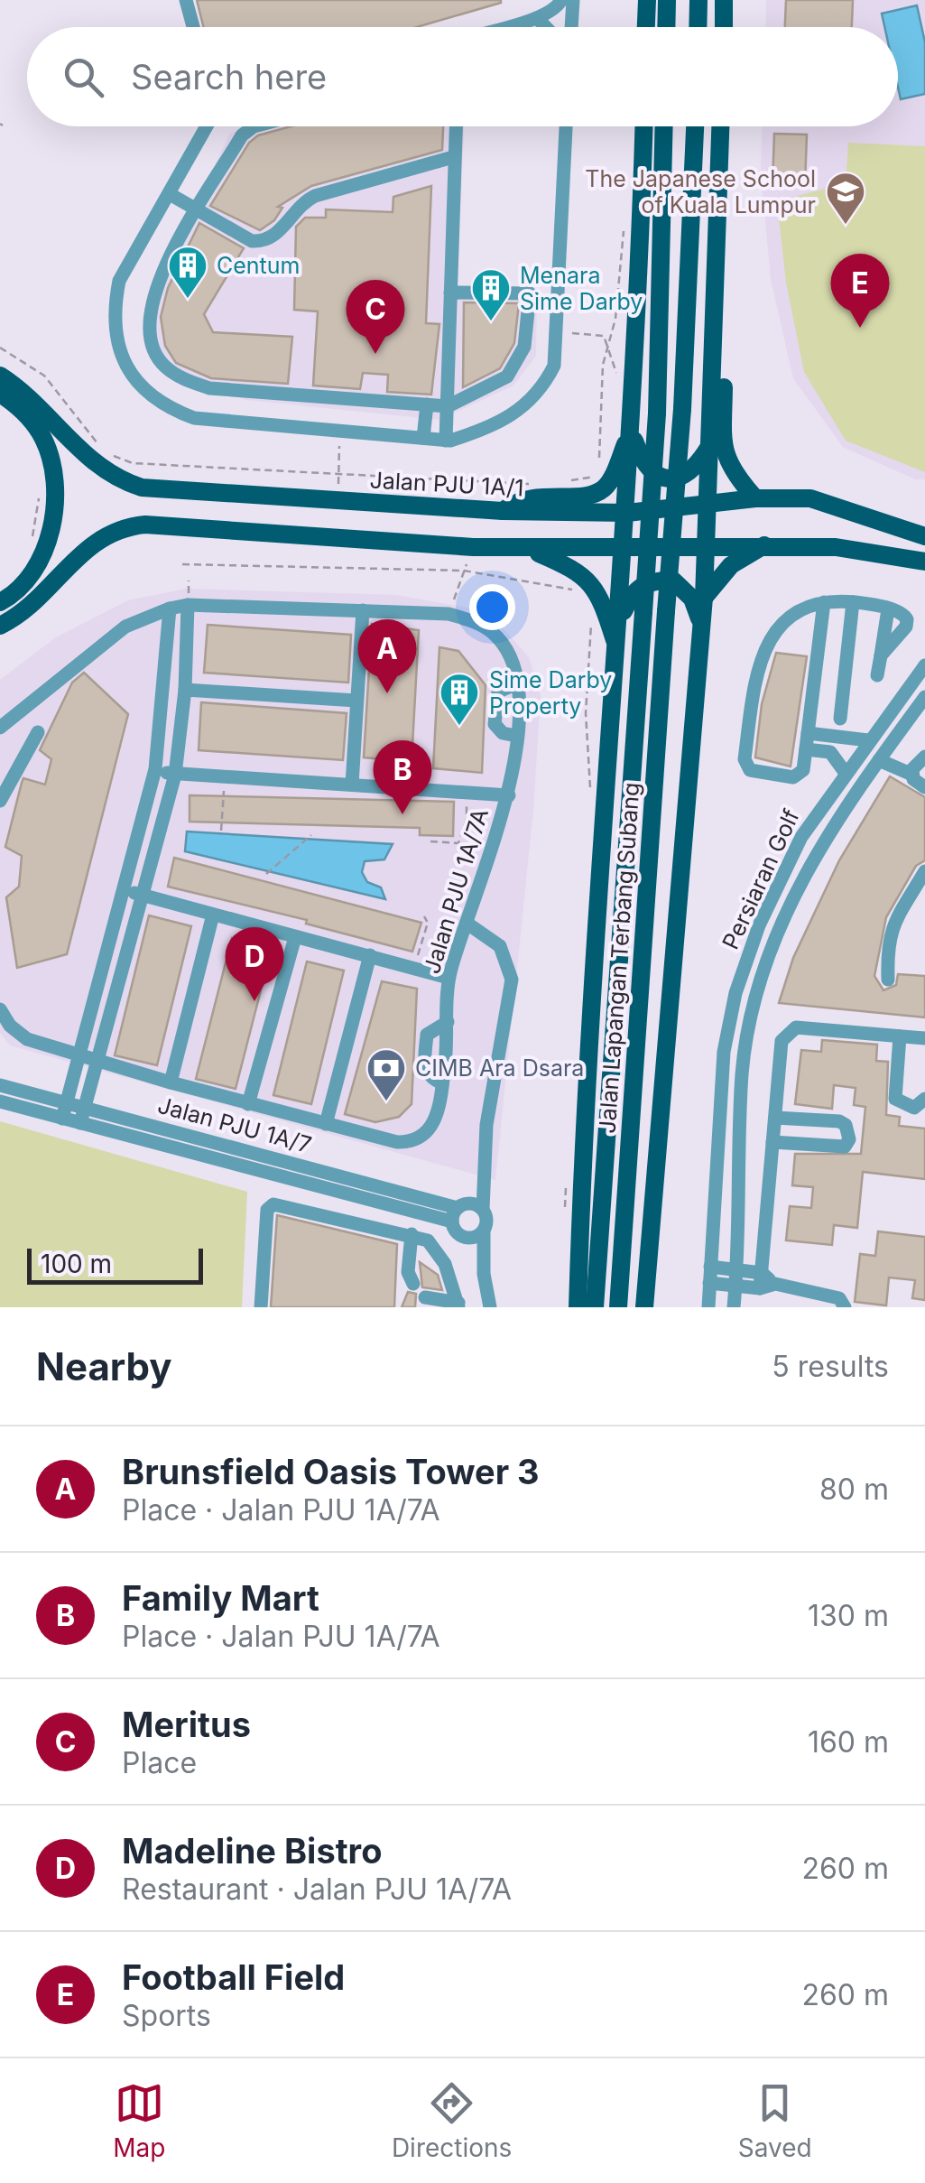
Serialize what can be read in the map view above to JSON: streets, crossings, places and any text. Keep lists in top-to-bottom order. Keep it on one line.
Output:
{"streets":{"main road":["Jalan PJU 1A/1","Jalan Lapangan Terbang Subang"],"street":["Persiaran Golf","Jalan PJU 1A/7A","Jalan PJU 1A/7"]},"places":{"school or university":["The Japanese School of Kuala Lumpur"],"building":["Centum","Menara Sime Darby","Sime Darby Property"],"bank":["CIMB Ara Dsara"]},"scale_bar":"100 m","page":{"search":"Search here","pins":["E","C","A","B","D"],"scale":"100 m","heading":["Nearby","5 results"],"list":[{"mark":"A","name":"Brunsfield Oasis Tower 3","note":"Place · Jalan PJU 1A/7A","value":"80 m"},{"mark":"B","name":"Family Mart","note":"Place · Jalan PJU 1A/7A","value":"130 m"},{"mark":"C","name":"Meritus","note":"Place","value":"160 m"},{"mark":"D","name":"Madeline Bistro","note":"Restaurant · Jalan PJU 1A/7A","value":"260 m"},{"mark":"E","name":"Football Field","note":"Sports","value":"260 m"}],"nav":["Map","Directions","Saved"]}}
